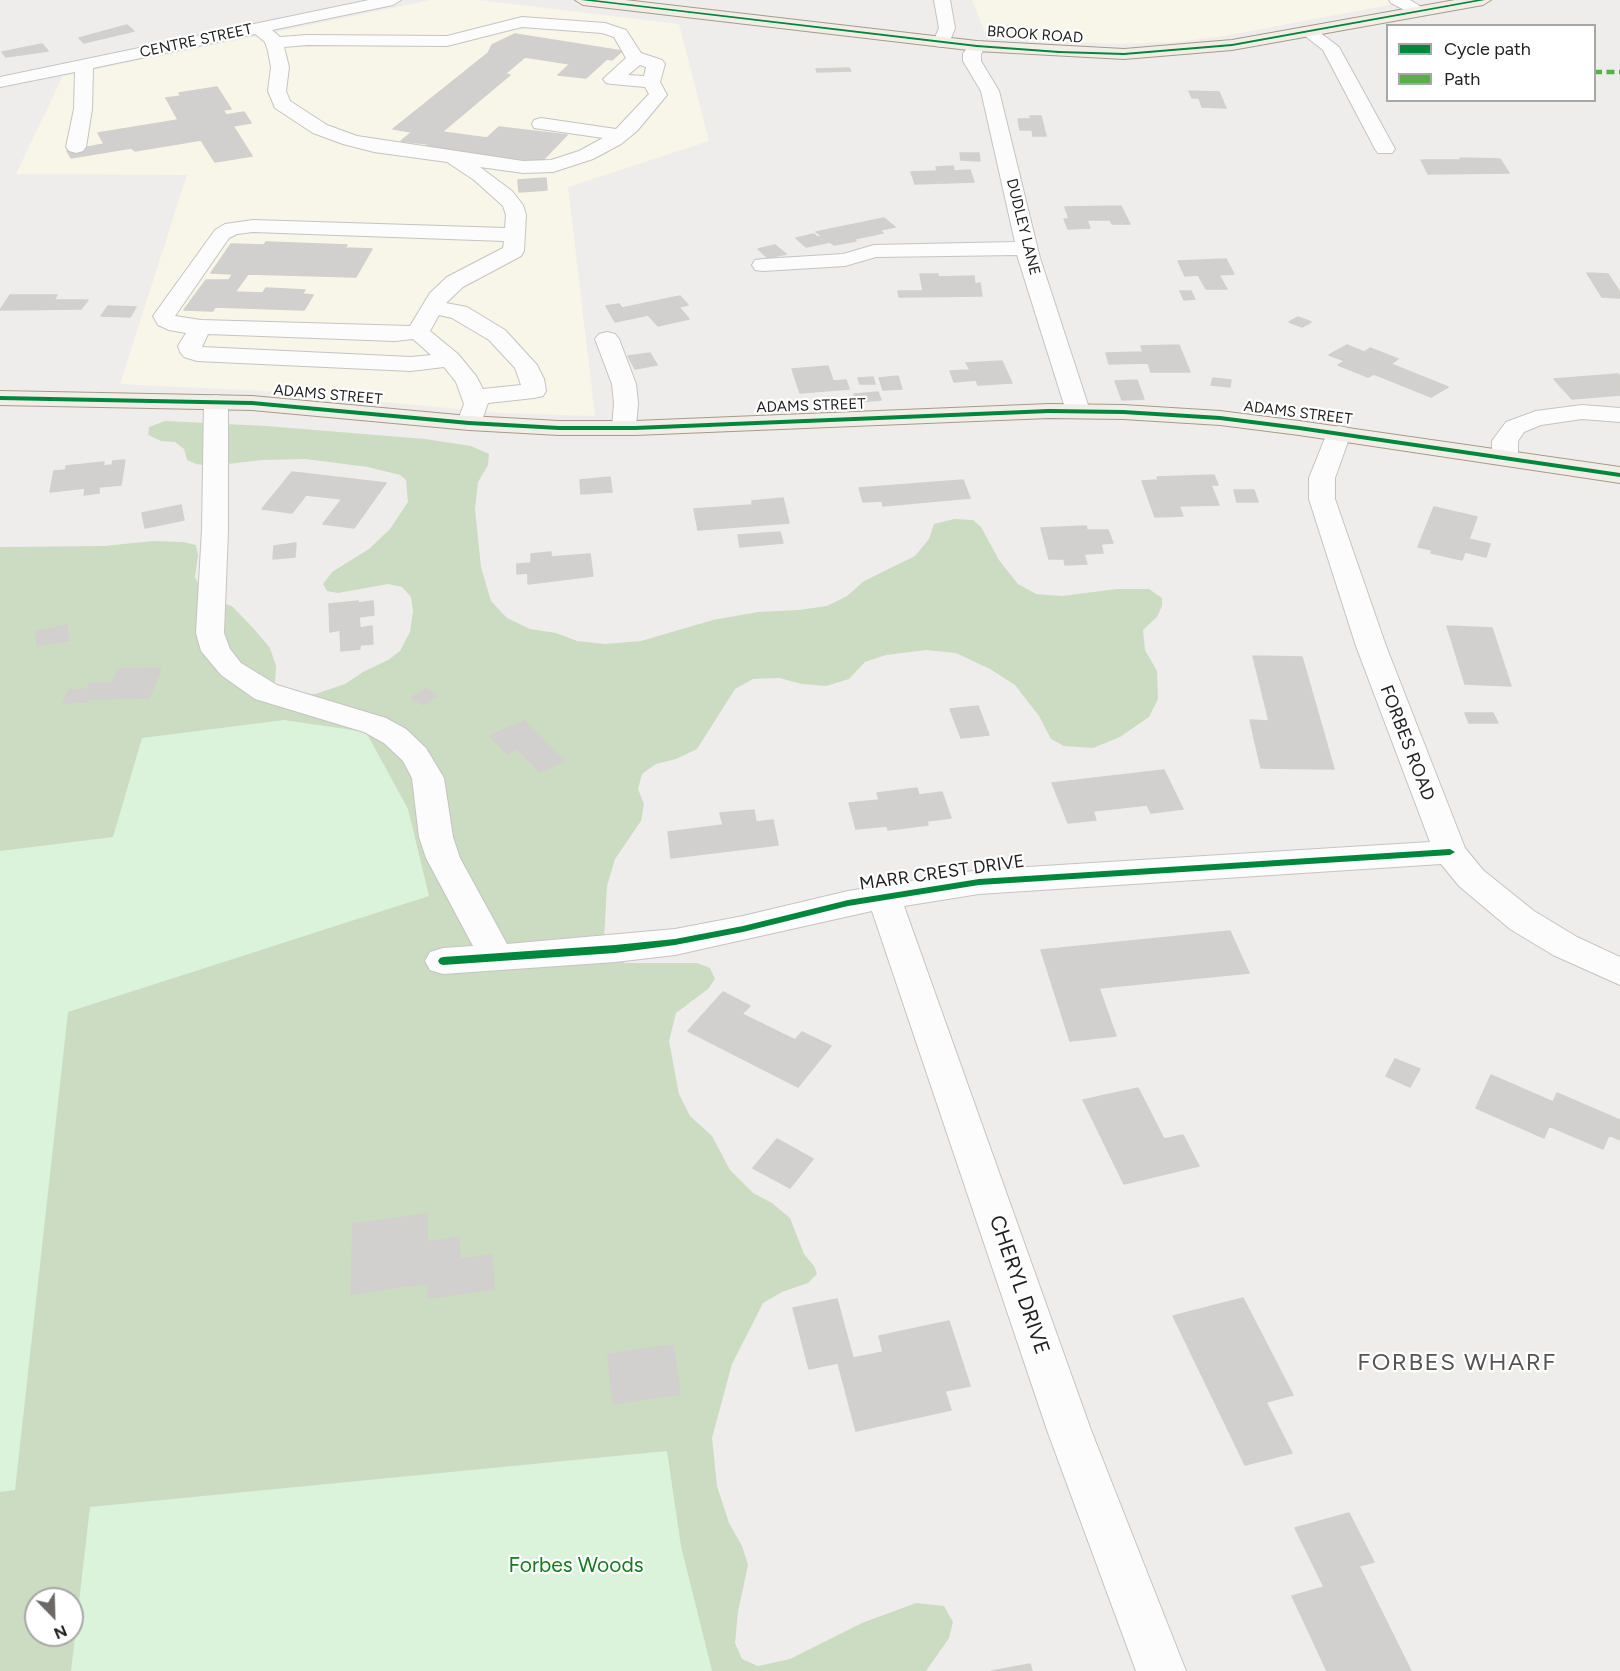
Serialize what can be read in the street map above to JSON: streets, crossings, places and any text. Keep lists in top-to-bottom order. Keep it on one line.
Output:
{"streets":{"main road":["BROOK ROAD","ADAMS STREET"],"street":["CENTRE STREET","DUDLEY LANE","FORBES ROAD","MARR CREST DRIVE","CHERYL DRIVE"]},"crossings":[["BROOK ROAD","DUDLEY LANE"],["DUDLEY LANE","ADAMS STREET"],["ADAMS STREET","FORBES ROAD"],["FORBES ROAD","MARR CREST DRIVE"],["MARR CREST DRIVE","CHERYL DRIVE"]],"districts":["FORBES WHARF"],"parks":["Forbes Woods"],"legend":["Cycle path","Path"],"north":"bottom right"}
